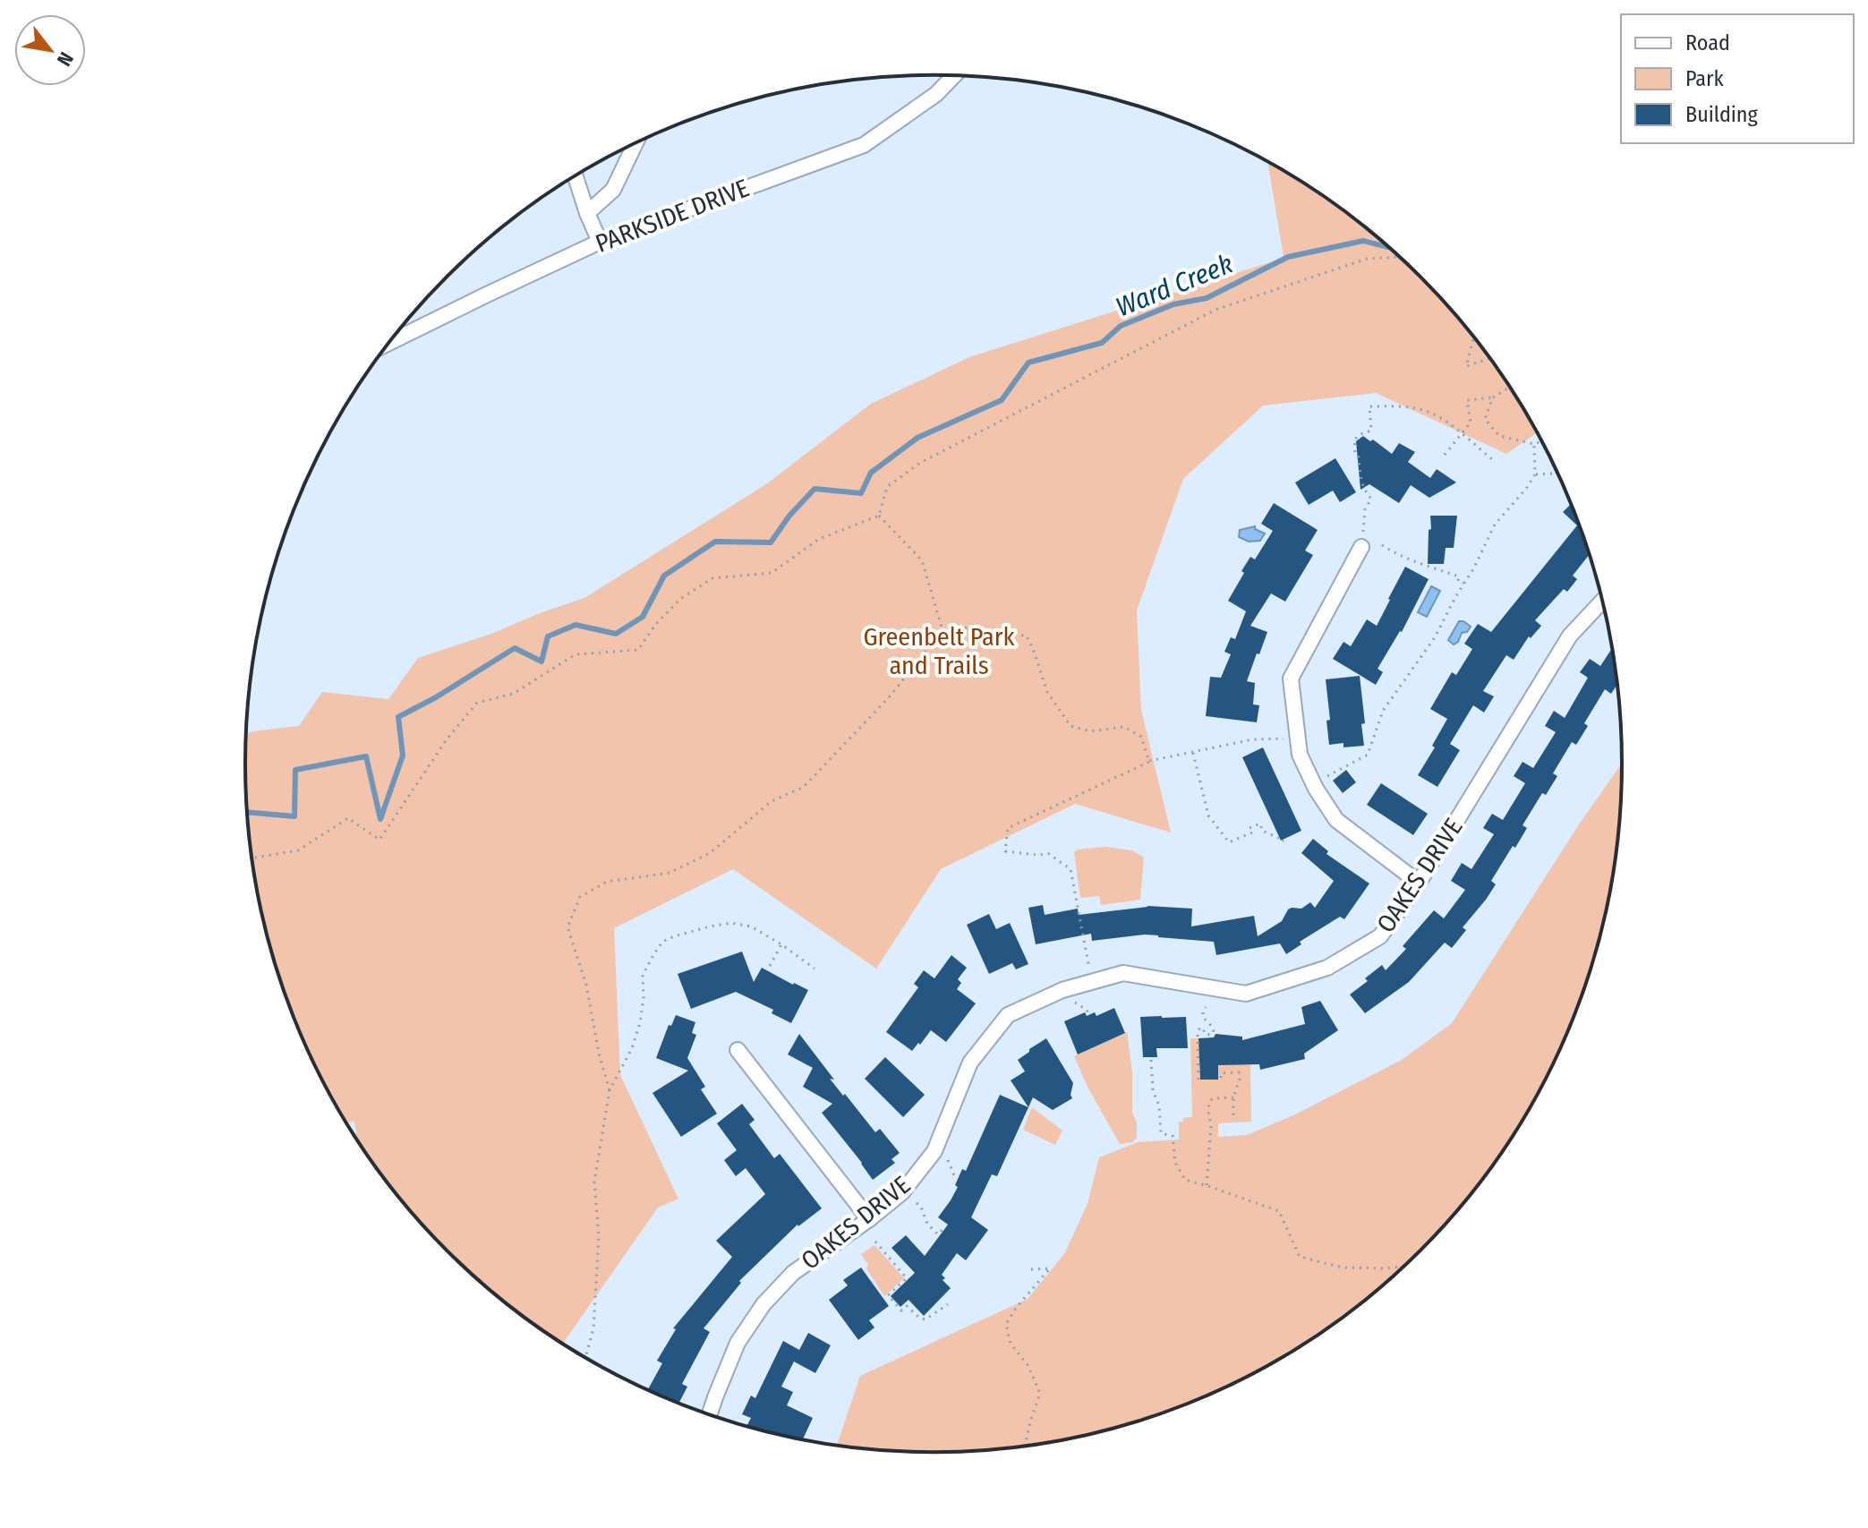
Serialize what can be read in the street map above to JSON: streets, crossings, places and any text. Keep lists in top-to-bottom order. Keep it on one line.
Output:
{"streets":{"street":["PARKSIDE DRIVE","OAKES DRIVE"]},"water":["Ward Creek"],"parks":["Greenbelt Park and Trails"],"legend":["Road","Park","Building"],"north":"bottom right"}
